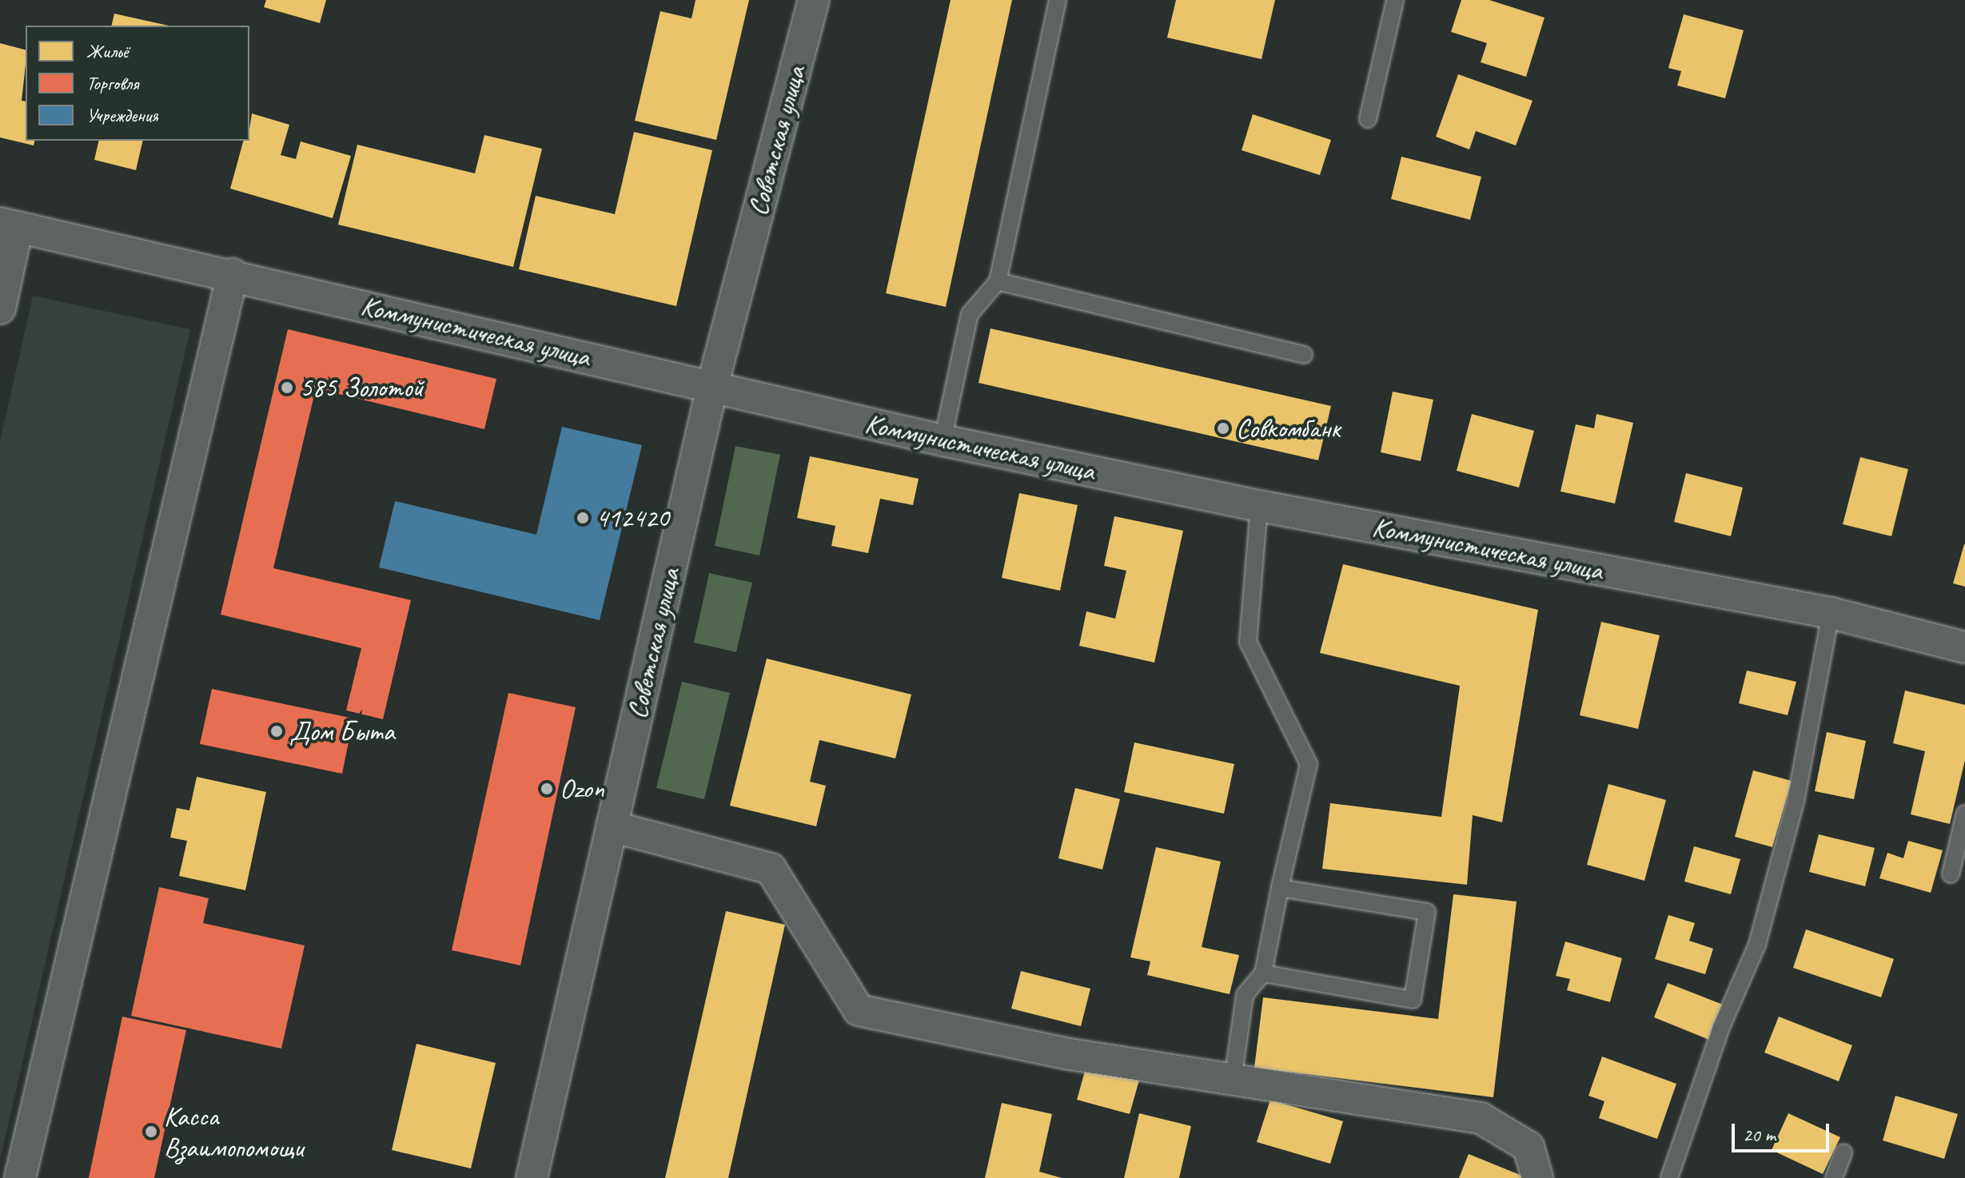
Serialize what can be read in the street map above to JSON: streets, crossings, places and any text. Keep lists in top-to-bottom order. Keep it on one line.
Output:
{"streets":{"street":["Советская улица","Коммунистическая улица"]},"crossings":[["Советская улица","Коммунистическая улица"]],"places":["585 Золотой","Совкомбанк","412420","Дом Быта","Ozon","Касса Взаимопомощи"],"legend":["Жильё","Торговля","Учреждения"],"scale_bar":"20 m"}
